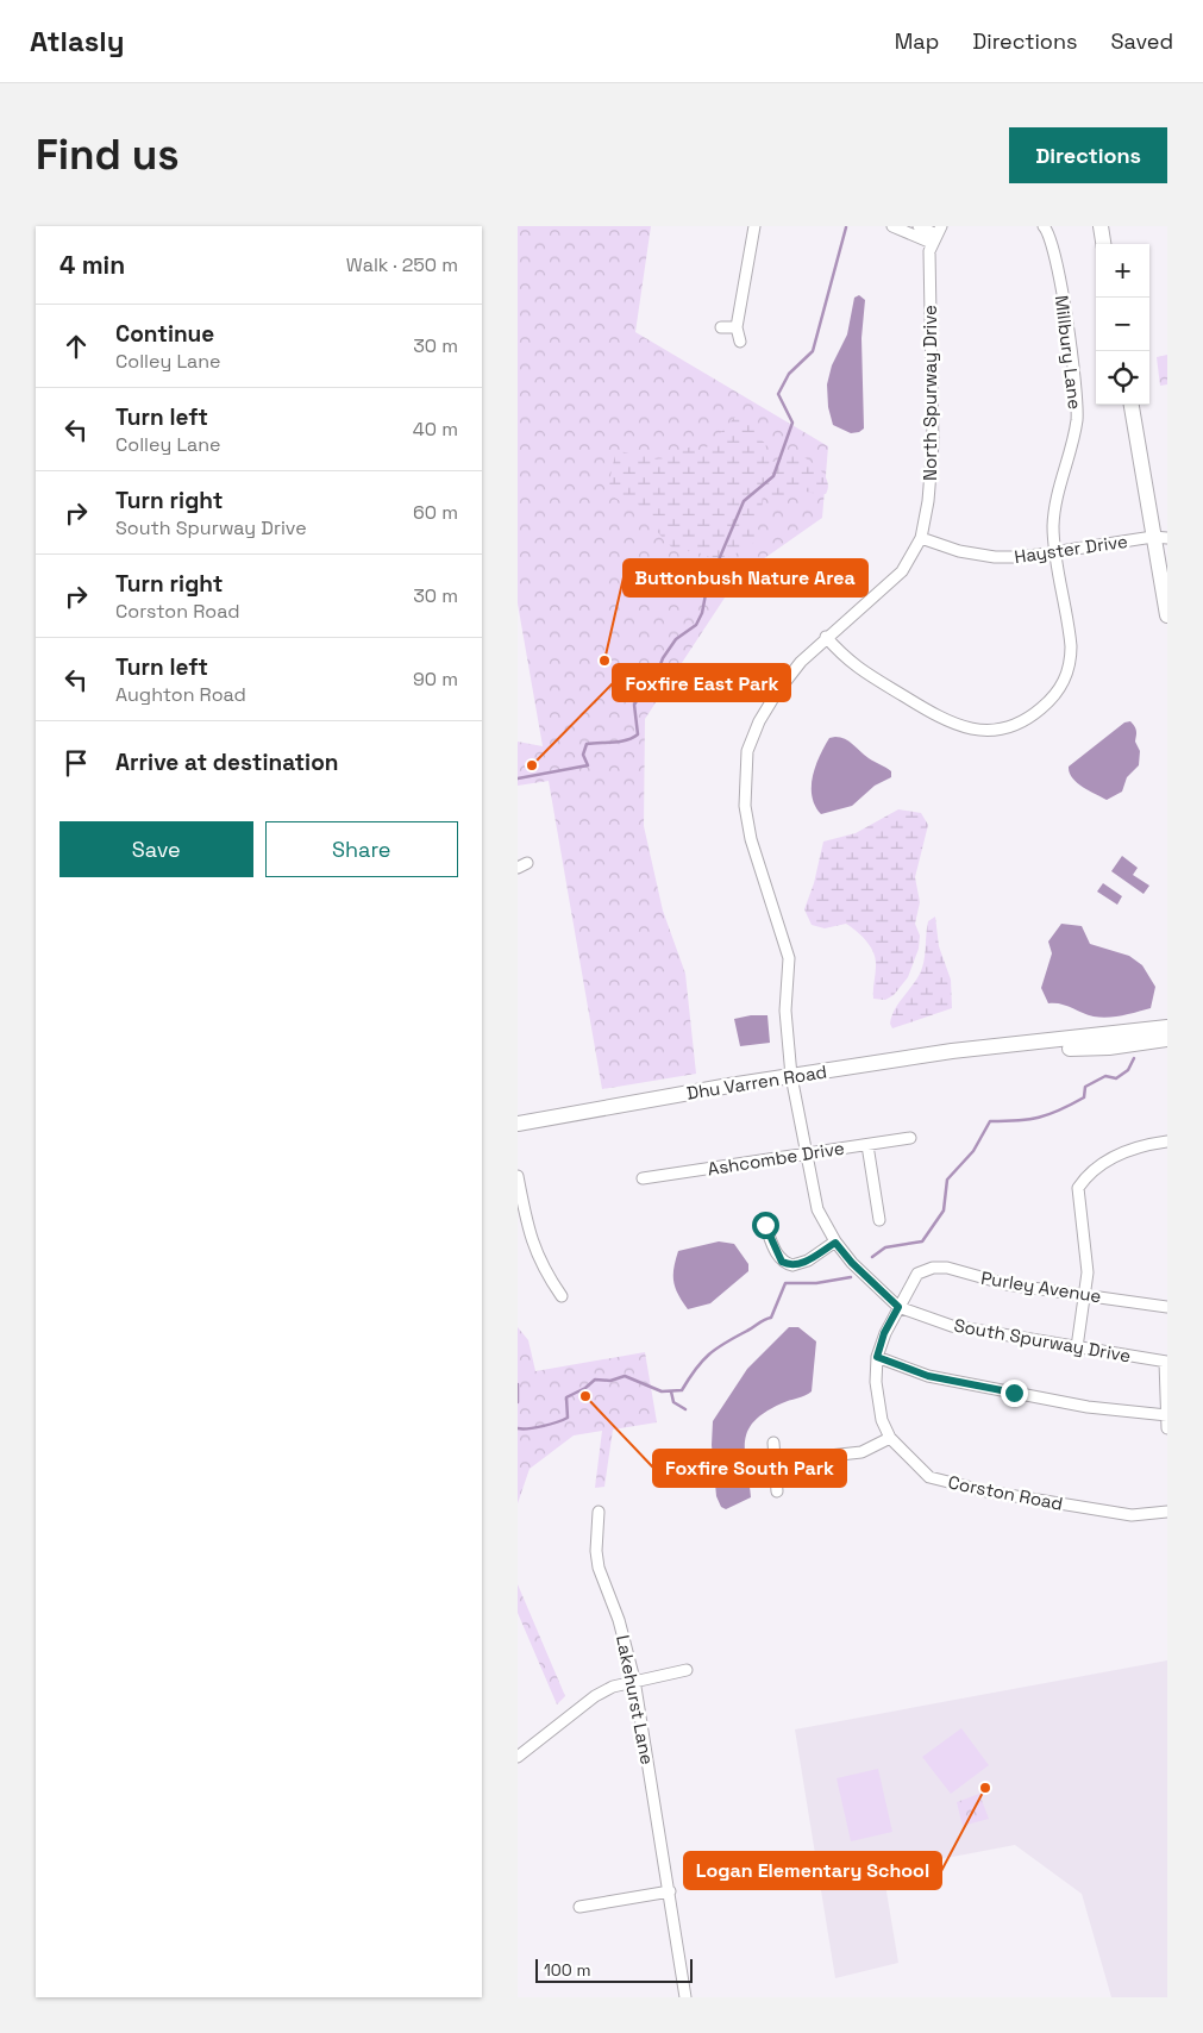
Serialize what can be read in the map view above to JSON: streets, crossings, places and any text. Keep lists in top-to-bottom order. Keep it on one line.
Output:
{"streets":{"main road":["Dhu Varren Road"],"street":["Millbury Lane","North Spurway Drive","Hayster Drive","Ashcombe Drive","Purley Avenue","South Spurway Drive","Corston Road","Lakehurst Lane"]},"crossings":[["Millbury Lane","North Spurway Drive"],["Millbury Lane","Hayster Drive"],["North Spurway Drive","Hayster Drive"],["North Spurway Drive","Dhu Varren Road"],["North Spurway Drive","South Spurway Drive"],["Dhu Varren Road","South Spurway Drive"],["Ashcombe Drive","South Spurway Drive"],["Purley Avenue","South Spurway Drive"],["Purley Avenue","Corston Road"],["South Spurway Drive","Corston Road"]],"places":["Buttonbush Nature Area","Foxfire East Park","Foxfire South Park","Logan Elementary School"],"scale_bar":"100 m","page":{"header":"Atlasly","nav":["Map","Directions","Saved"],"buttons":["Directions",["Save","Share"]],"title":"Find us","heading":["4 min","Walk · 250 m"],"map_buttons":["+","−"],"list":[["Continue","Colley Lane","30 m"],["Turn left","Colley Lane","40 m"],["Turn right","South Spurway Drive","60 m"],["Turn right","Corston Road","30 m"],["Turn left","Aughton Road","90 m"],"Arrive at destination"],"scale":"100 m"}}
